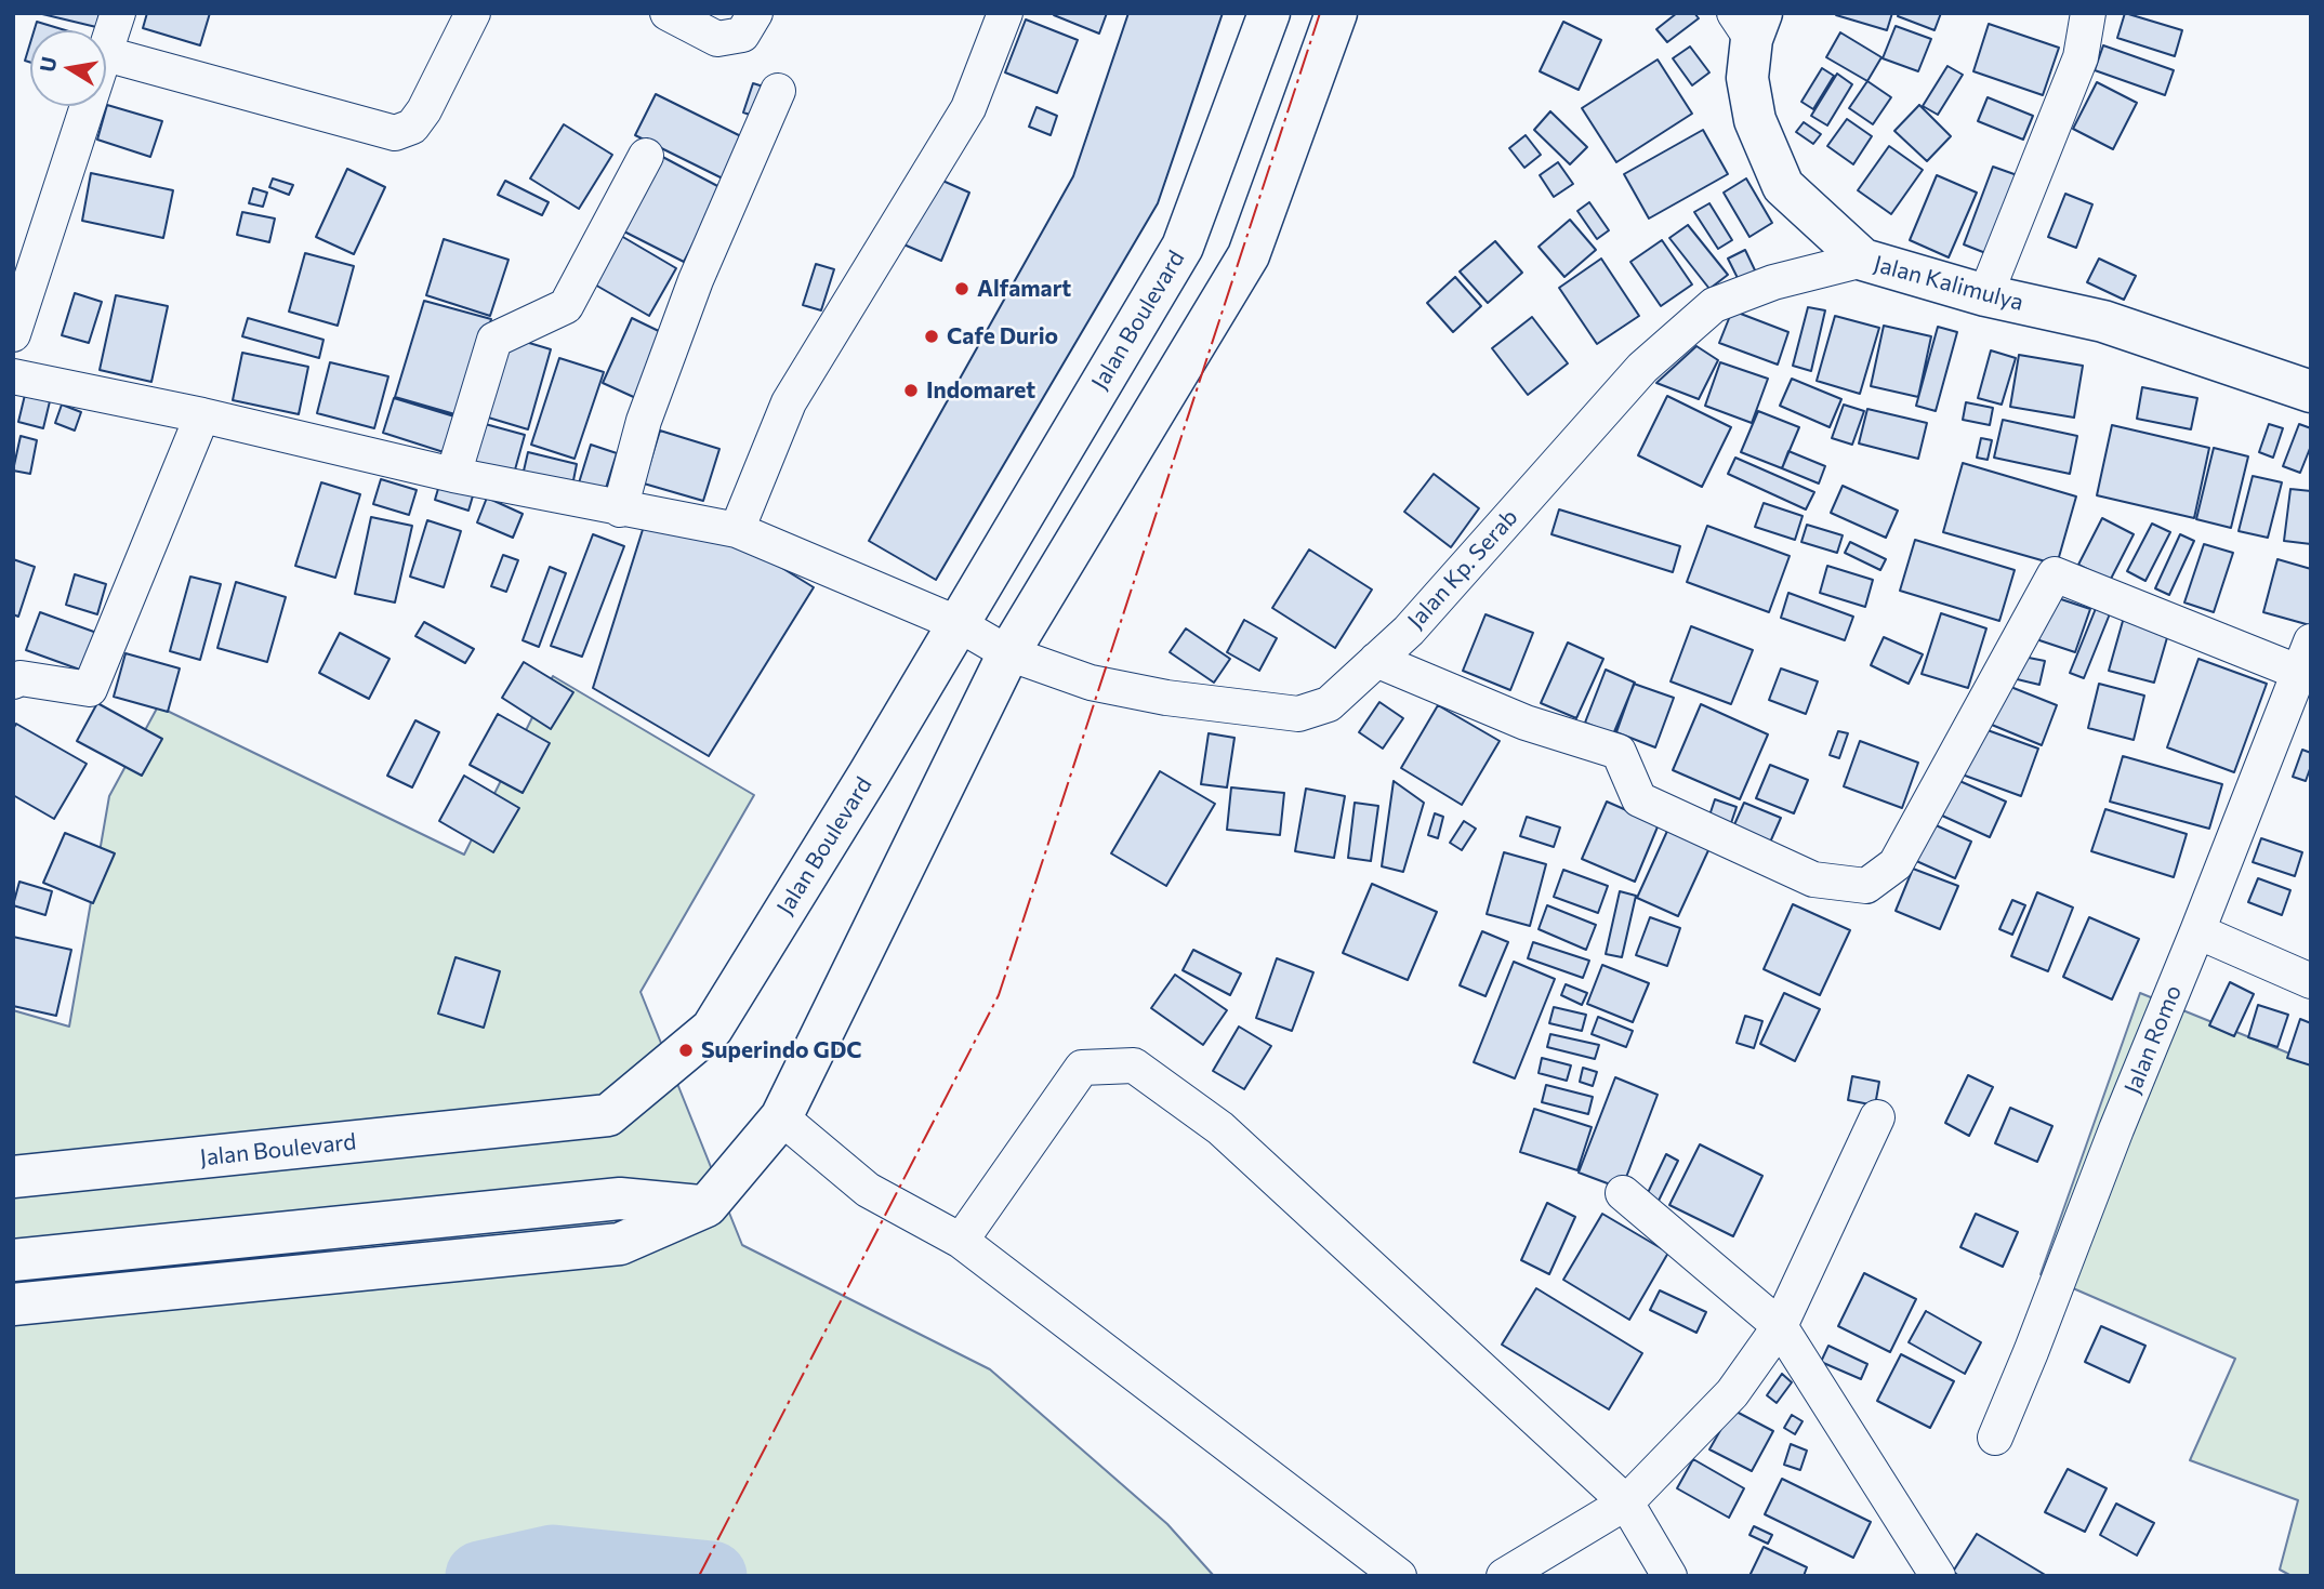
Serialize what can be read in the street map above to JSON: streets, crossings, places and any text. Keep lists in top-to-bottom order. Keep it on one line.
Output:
{"streets":{"main road":["Jalan Kalimulya","Jalan Boulevard"],"street":["Jalan Kp. Serab","Jalan Romo"]},"crossings":[["Jalan Kalimulya","Jalan Kp. Serab"],["Jalan Boulevard","Jalan Kp. Serab"]],"places":["Alfamart","Cafe Durio","Indomaret","Superindo GDC"],"north":"left"}
